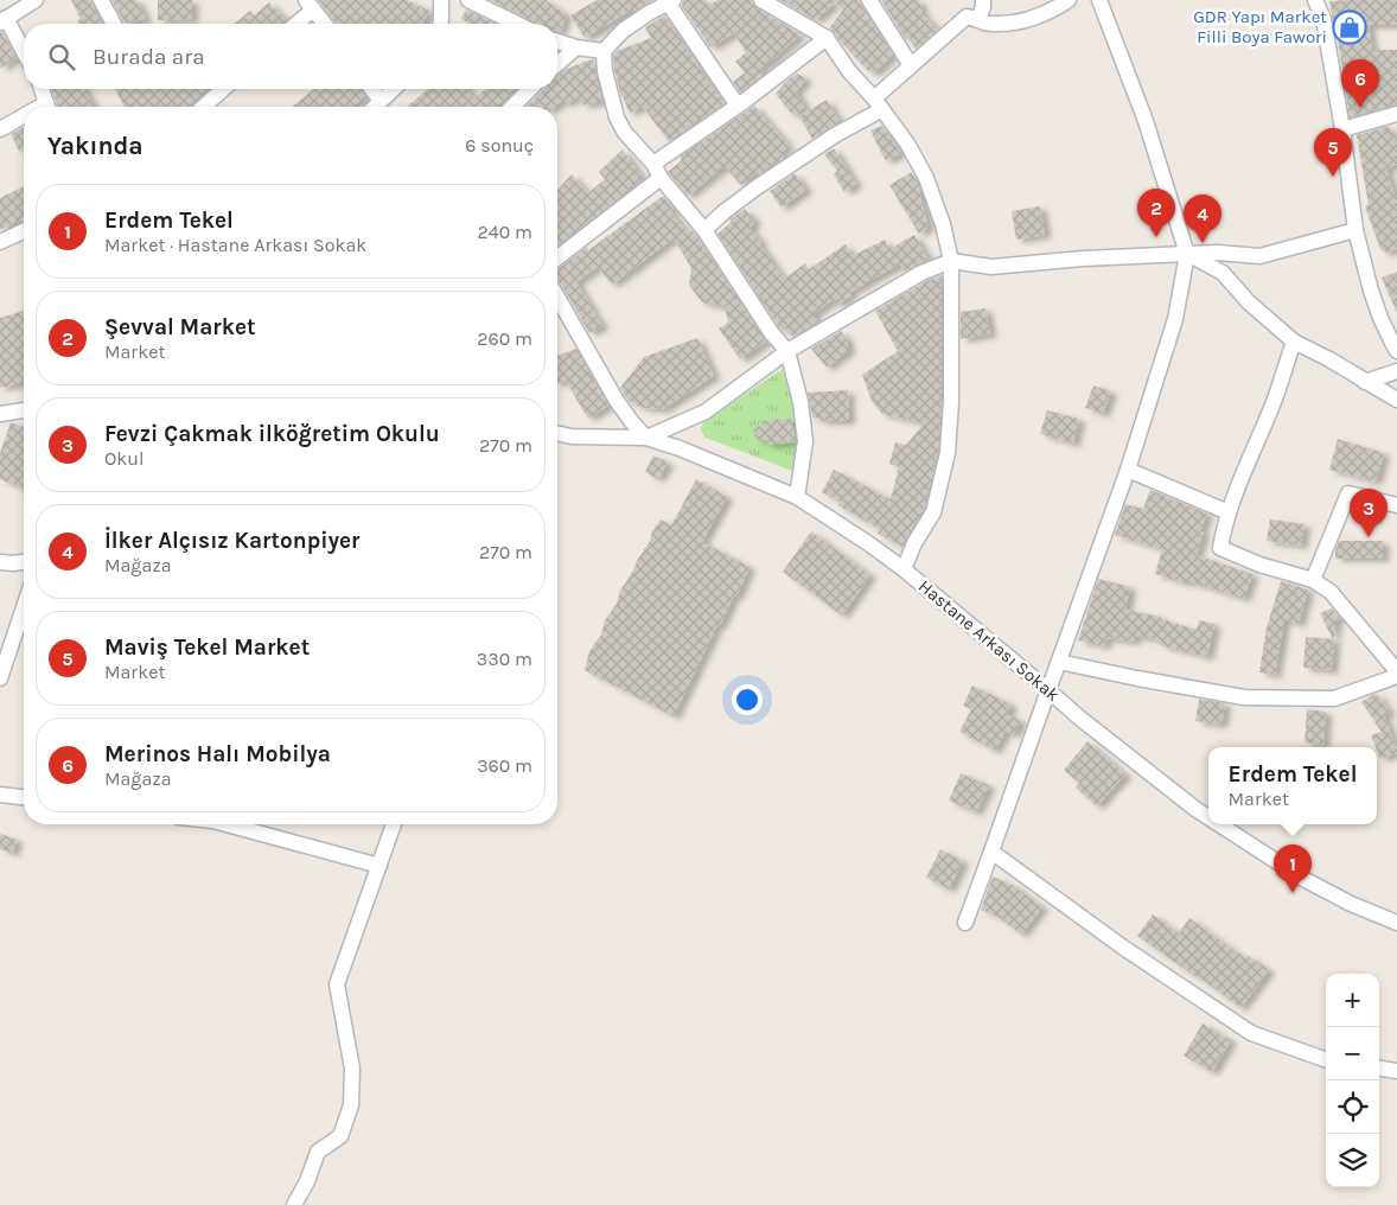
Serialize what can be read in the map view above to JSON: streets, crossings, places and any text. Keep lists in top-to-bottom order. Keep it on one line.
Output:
{"streets":{"street":["Hastane Arkası Sokak"]},"places":{"shop":["GDR Yapı Market Filli Boya Fawori"]},"page":{"search":"Burada ara","pins":["6","5","2","4","3","1"],"heading":["Yakında","6 sonuç"],"list":[{"mark":"1","name":"Erdem Tekel","note":"Market · Hastane Arkası Sokak","value":"240 m"},{"mark":"2","name":"Şevval Market","note":"Market","value":"260 m"},{"mark":"3","name":"Fevzi Çakmak ilköğretim Okulu","note":"Okul","value":"270 m"},{"mark":"4","name":"İlker Alçısız Kartonpiyer","note":"Mağaza","value":"270 m"},{"mark":"5","name":"Maviş Tekel Market","note":"Market","value":"330 m"},{"mark":"6","name":"Merinos Halı Mobilya","note":"Mağaza","value":"360 m"}],"popup":["Erdem Tekel","Market"],"map_buttons":["+","−"]}}
